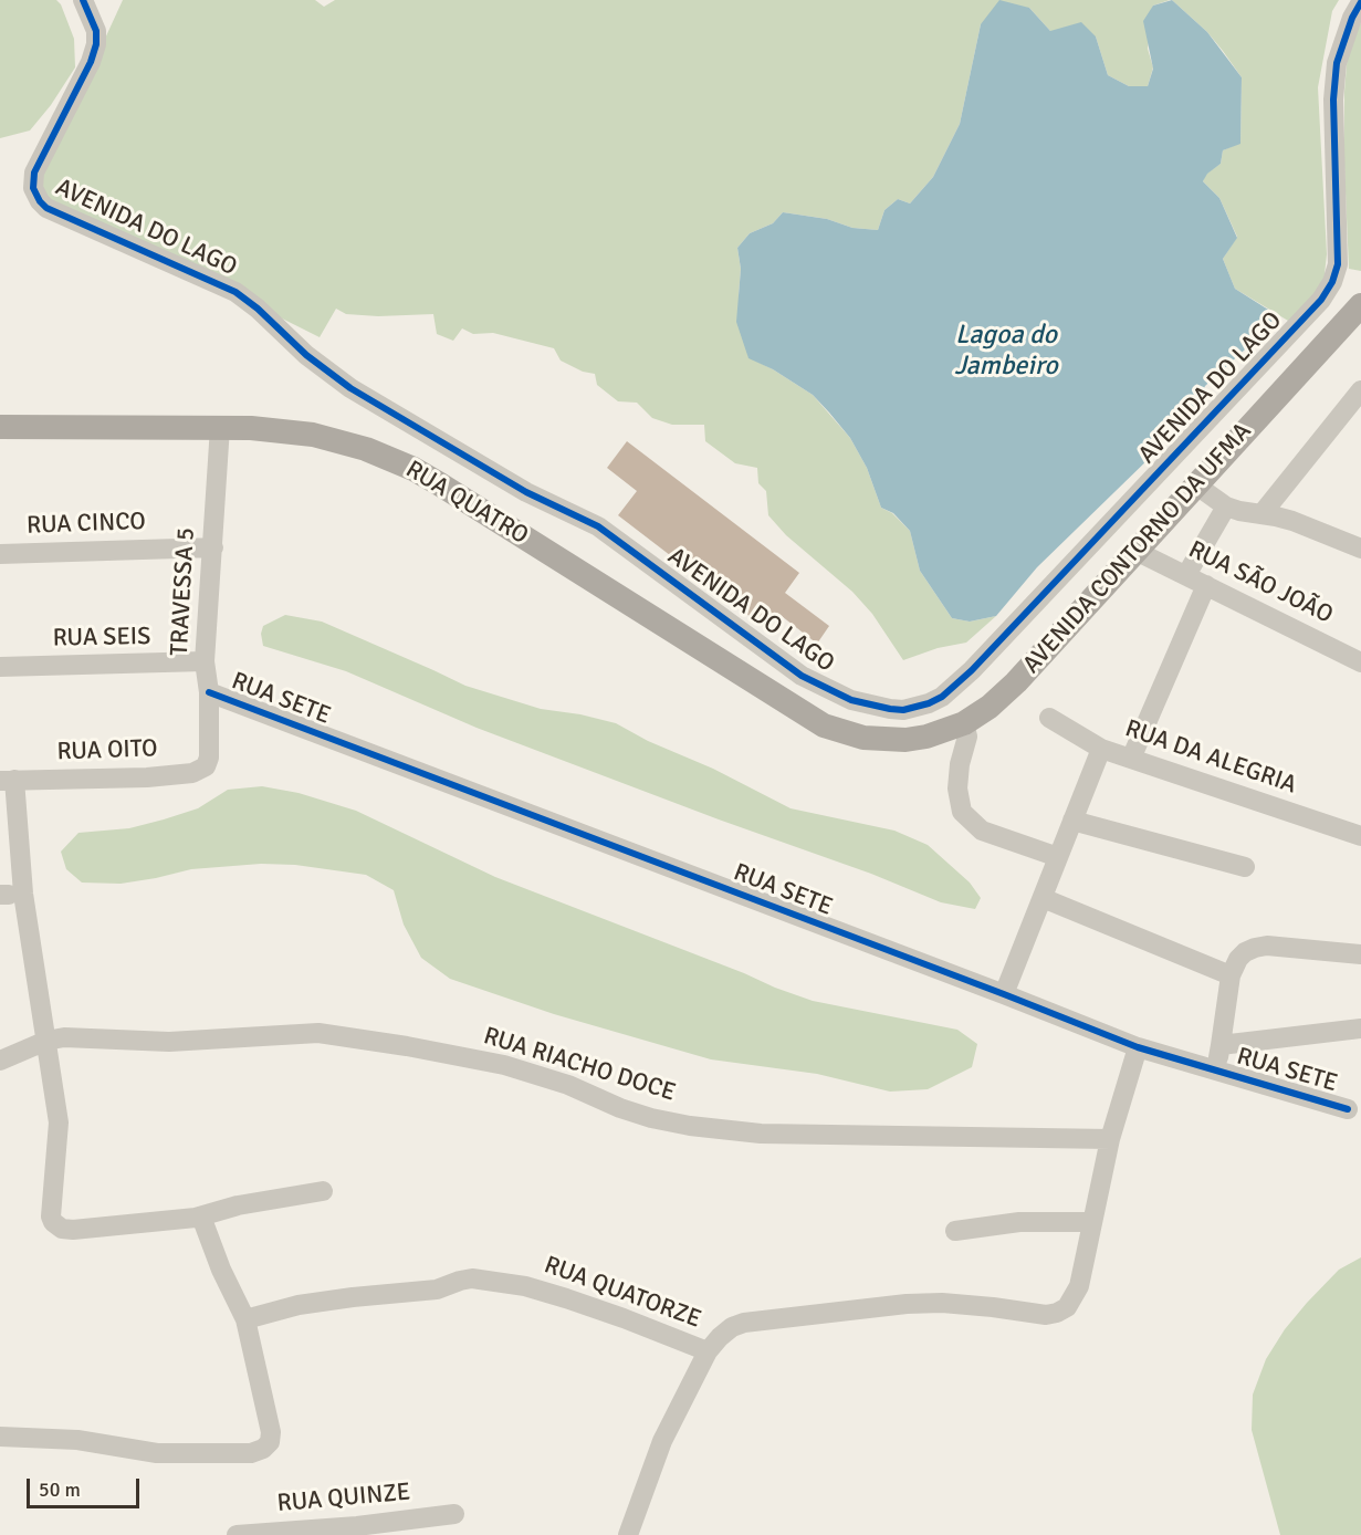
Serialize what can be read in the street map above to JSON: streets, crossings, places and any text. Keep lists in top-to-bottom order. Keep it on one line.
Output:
{"streets":{"main road":["RUA QUATRO","AVENIDA CONTORNO DA UFMA"],"street":["AVENIDA DO LAGO","RUA CINCO","RUA SÃO JOÃO","TRAVESSA 5","RUA SEIS","RUA SETE","RUA OITO","RUA DA ALEGRIA","RUA RIACHO DOCE","RUA QUATORZE","RUA QUINZE"]},"crossings":[["RUA QUATRO","AVENIDA CONTORNO DA UFMA"],["RUA QUATRO","TRAVESSA 5"],["RUA CINCO","TRAVESSA 5"],["AVENIDA CONTORNO DA UFMA","RUA SÃO JOÃO"],["TRAVESSA 5","RUA SEIS"],["TRAVESSA 5","RUA SETE"],["TRAVESSA 5","RUA OITO"]],"water":["Lagoa do Jambeiro"],"scale_bar":"50 m"}
